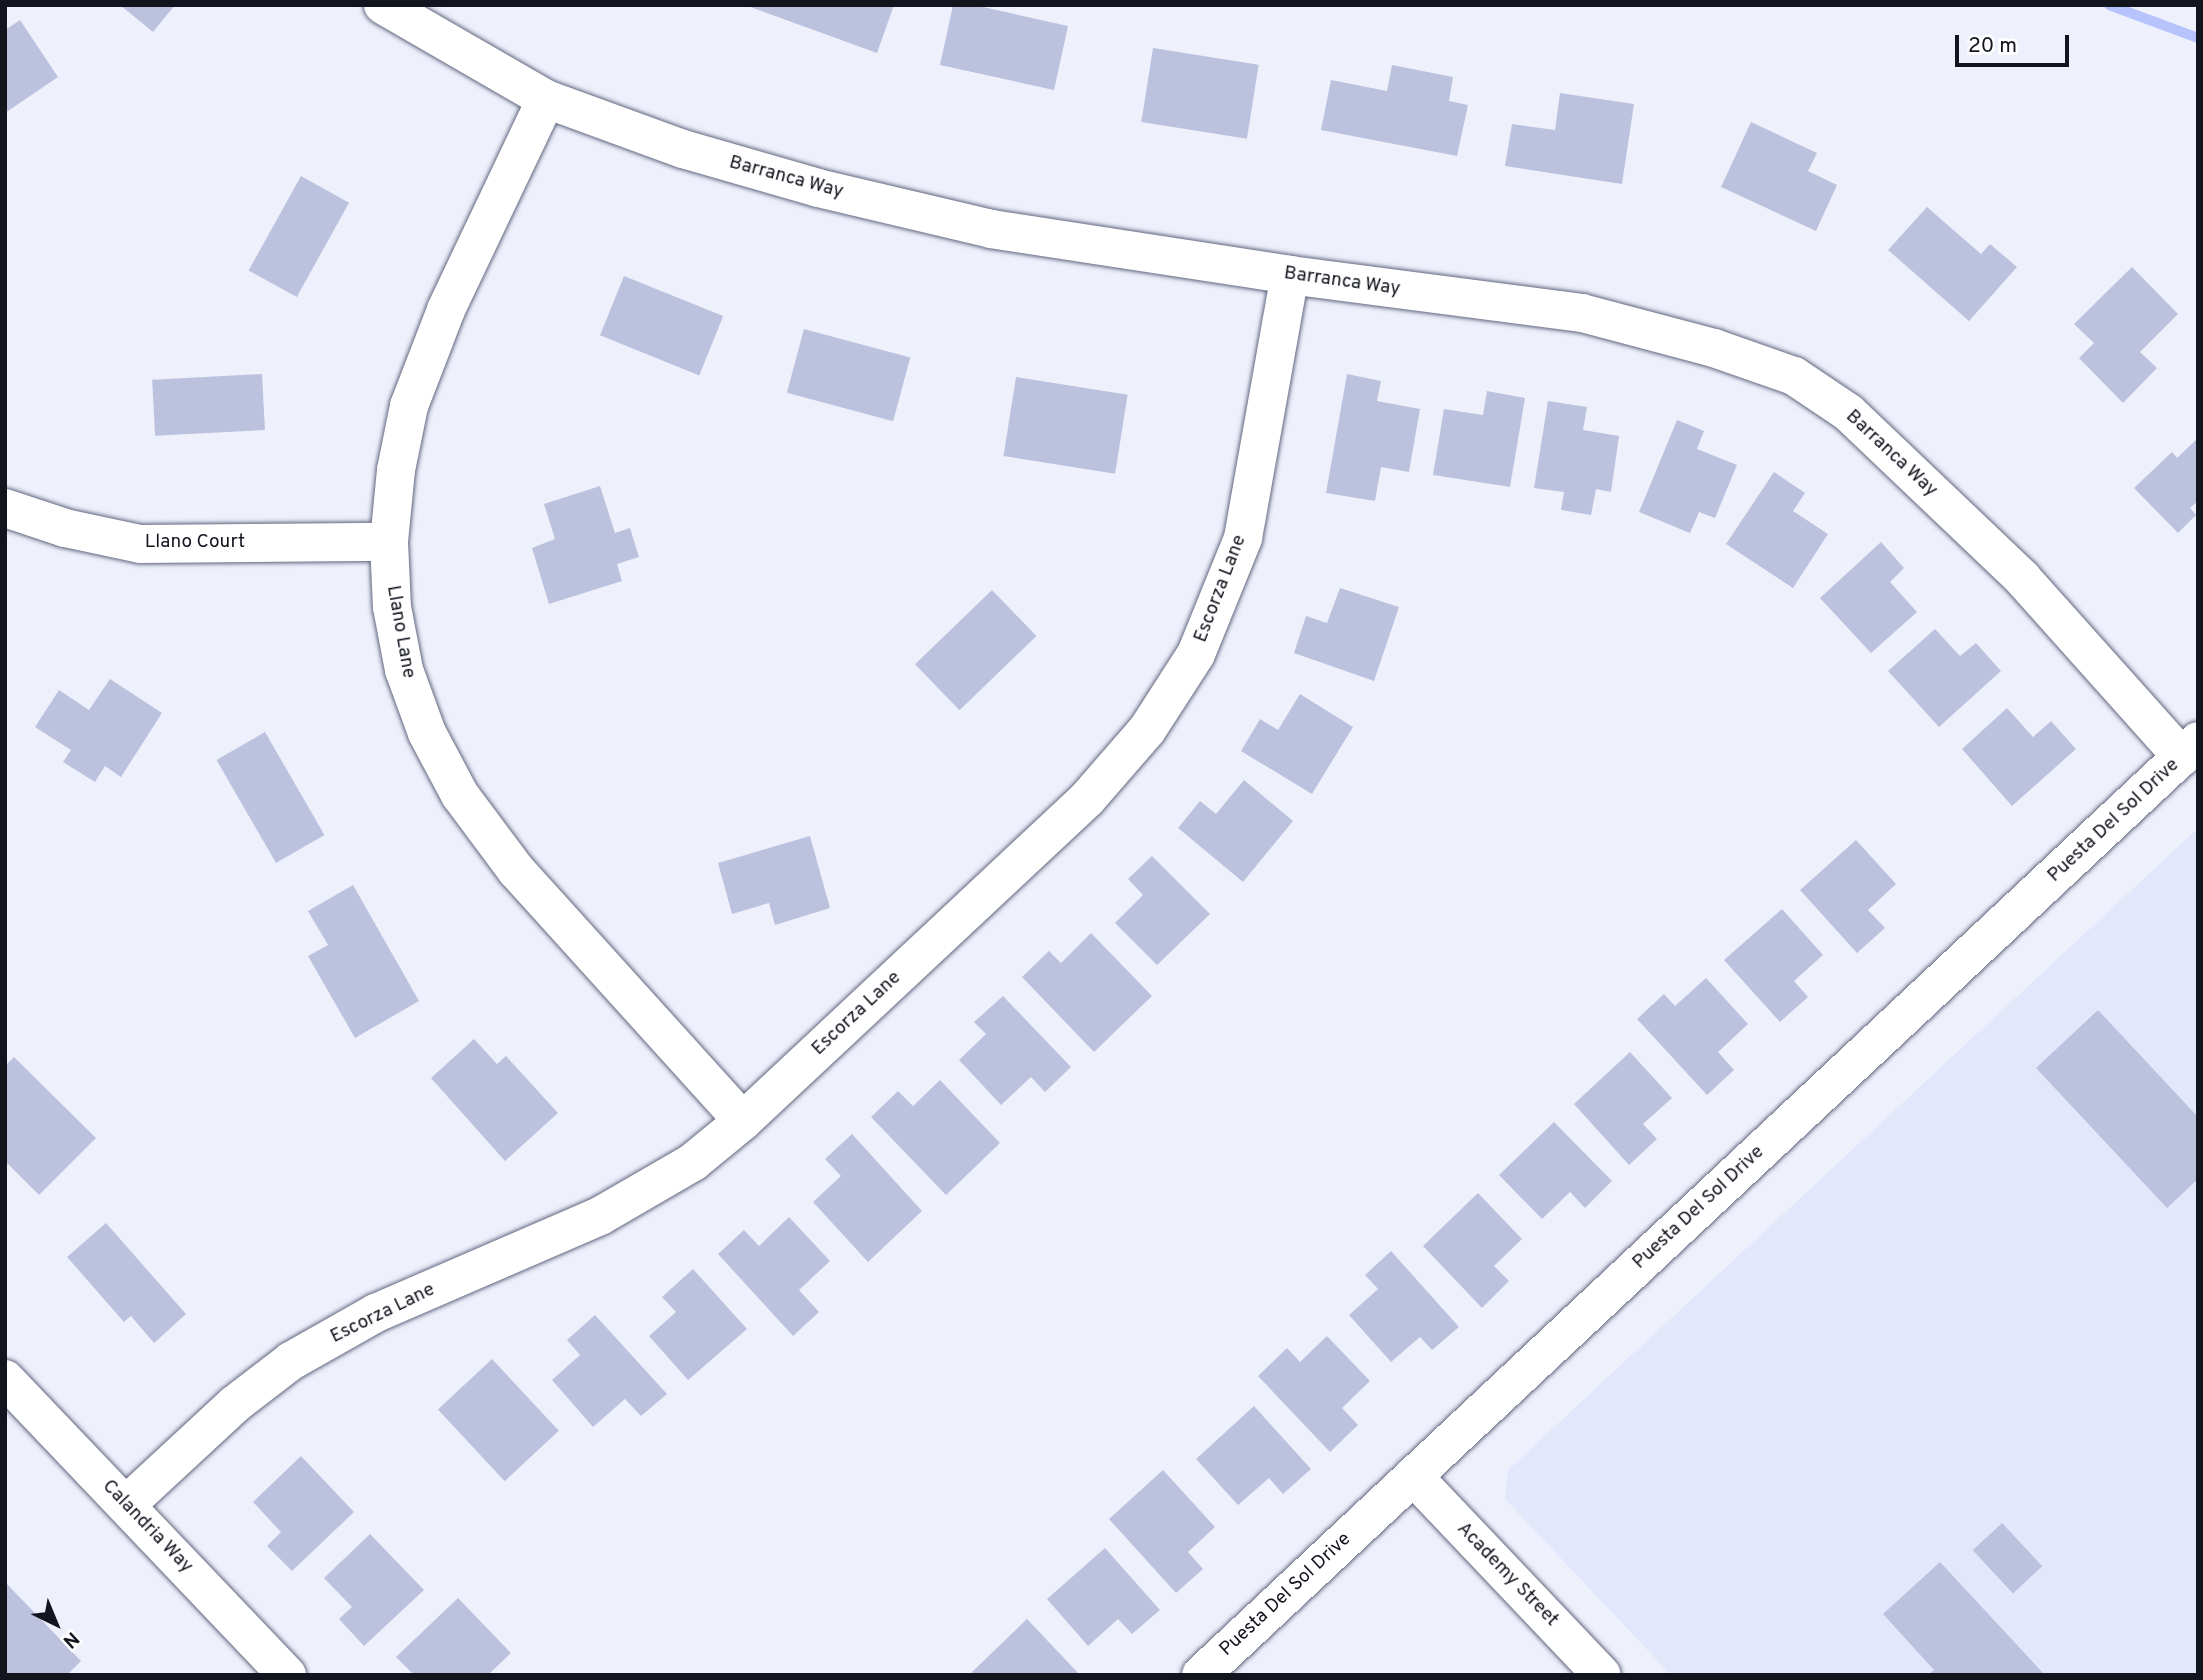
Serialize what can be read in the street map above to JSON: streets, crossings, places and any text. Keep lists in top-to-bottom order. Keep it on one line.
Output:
{"streets":{"street":["Barranca Way","Llano Court","Escorza Lane","Llano Lane","Puesta Del Sol Drive","Calandria Way","Academy Street"]},"crossings":[["Barranca Way","Escorza Lane"],["Barranca Way","Llano Lane"],["Barranca Way","Puesta Del Sol Drive"],["Llano Court","Llano Lane"],["Escorza Lane","Llano Lane"],["Escorza Lane","Calandria Way"],["Puesta Del Sol Drive","Academy Street"]],"scale_bar":"20 m","north":"bottom right"}
